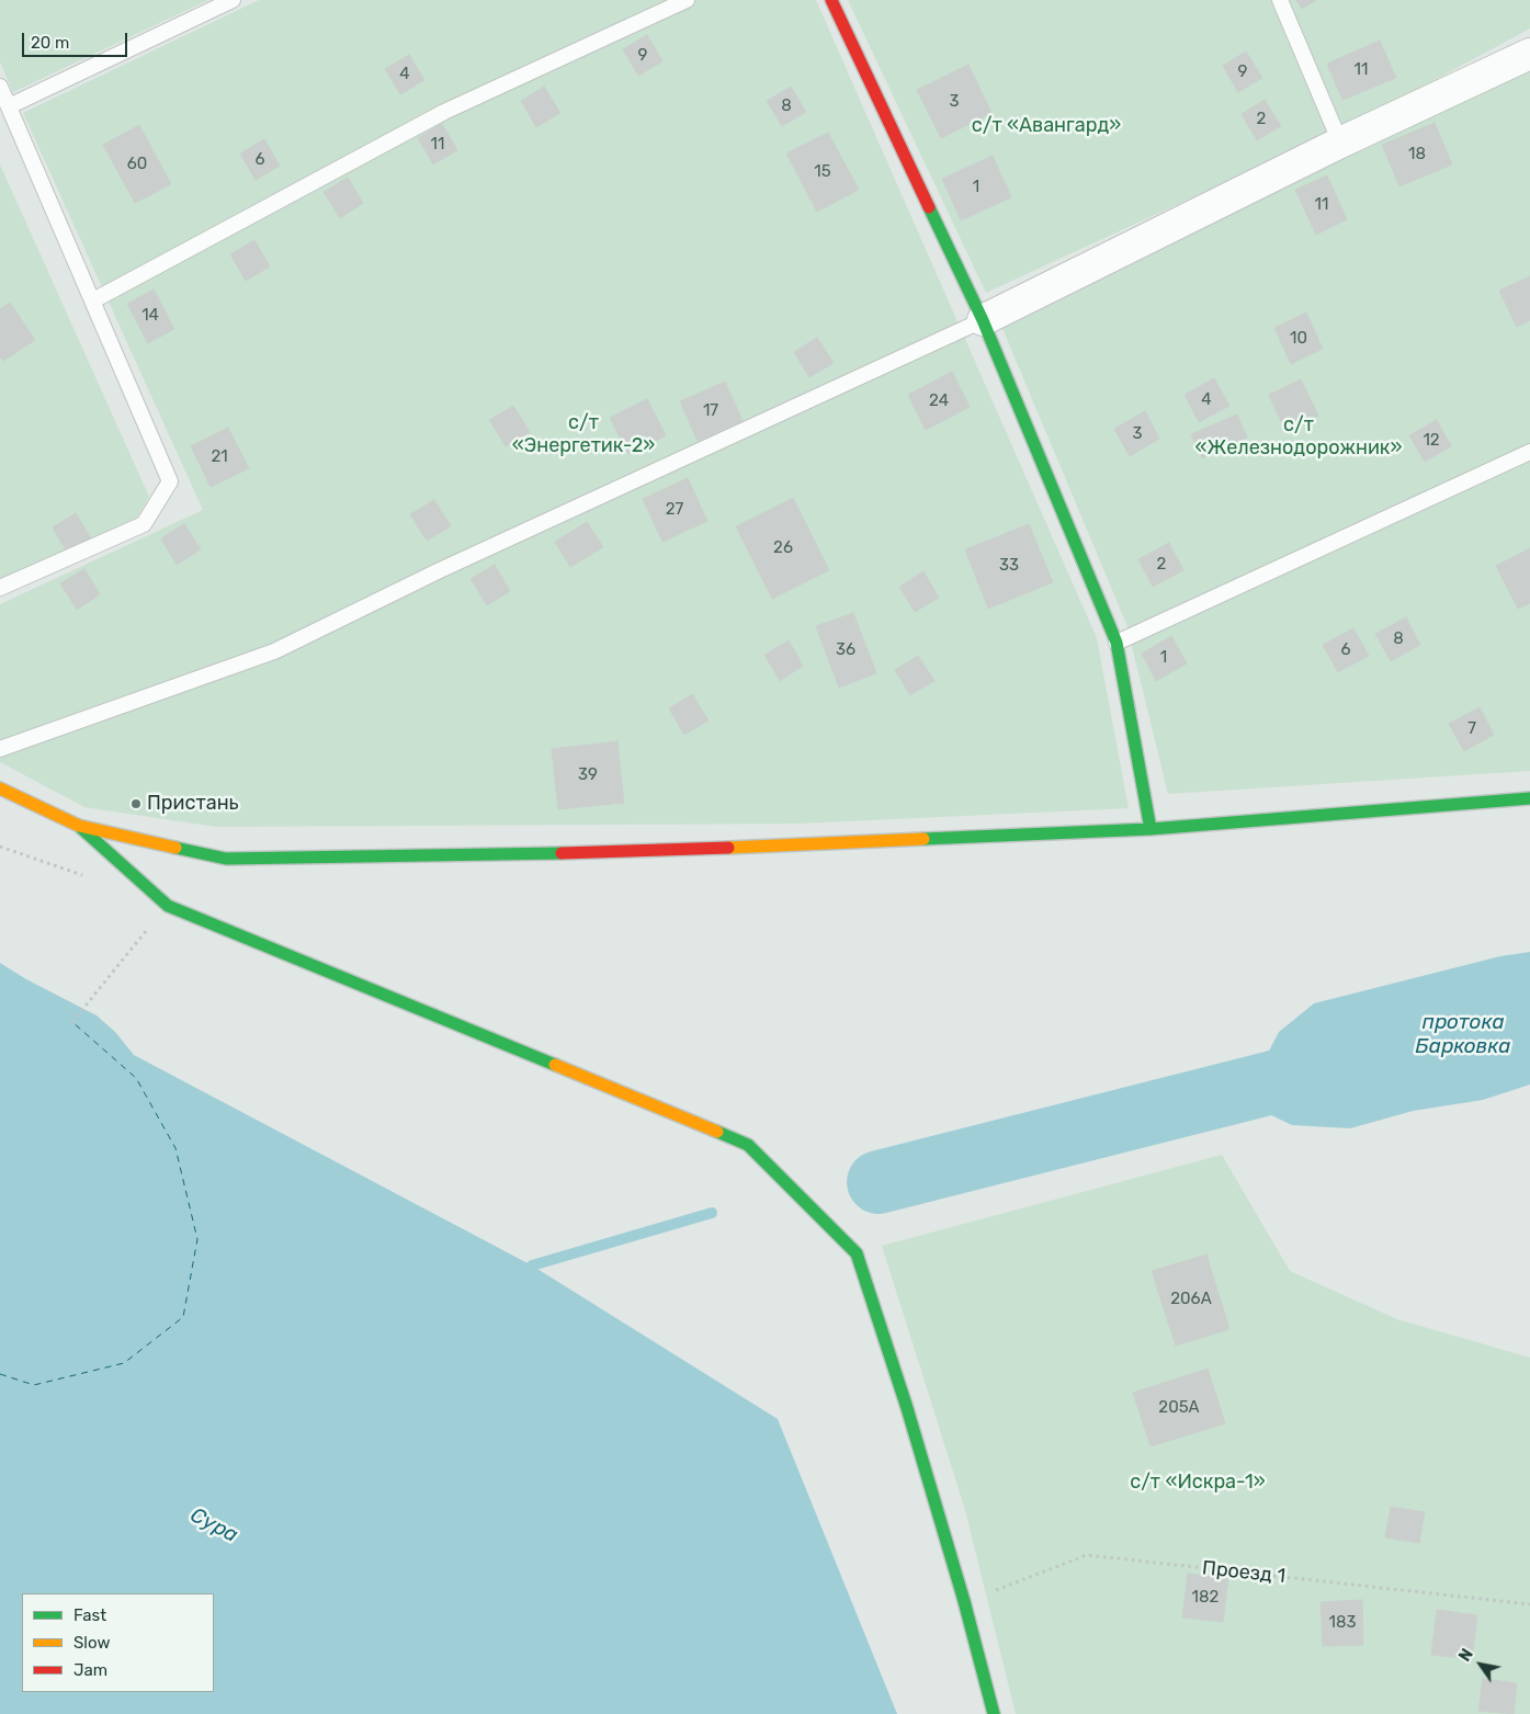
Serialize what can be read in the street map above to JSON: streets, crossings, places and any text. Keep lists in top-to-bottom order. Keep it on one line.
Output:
{"streets":{"path":["Проезд 1"]},"water":["протока Барковка","Сура"],"parks":["с/т «Авангард»","с/т «Энергетик-2»","с/т «Железнодорожник»","с/т «Искра-1»"],"places":["Пристань"],"house_numbers":["9","11","9","4","3","8","2","11","18","6","60","15","1","11","14","10","4","24","17","3","12","21","27","26","2","33","8","36","6","1","7","39","206А","205А","182","183"],"legend":["Fast","Slow","Jam"],"scale_bar":"20 m","north":"top left"}
